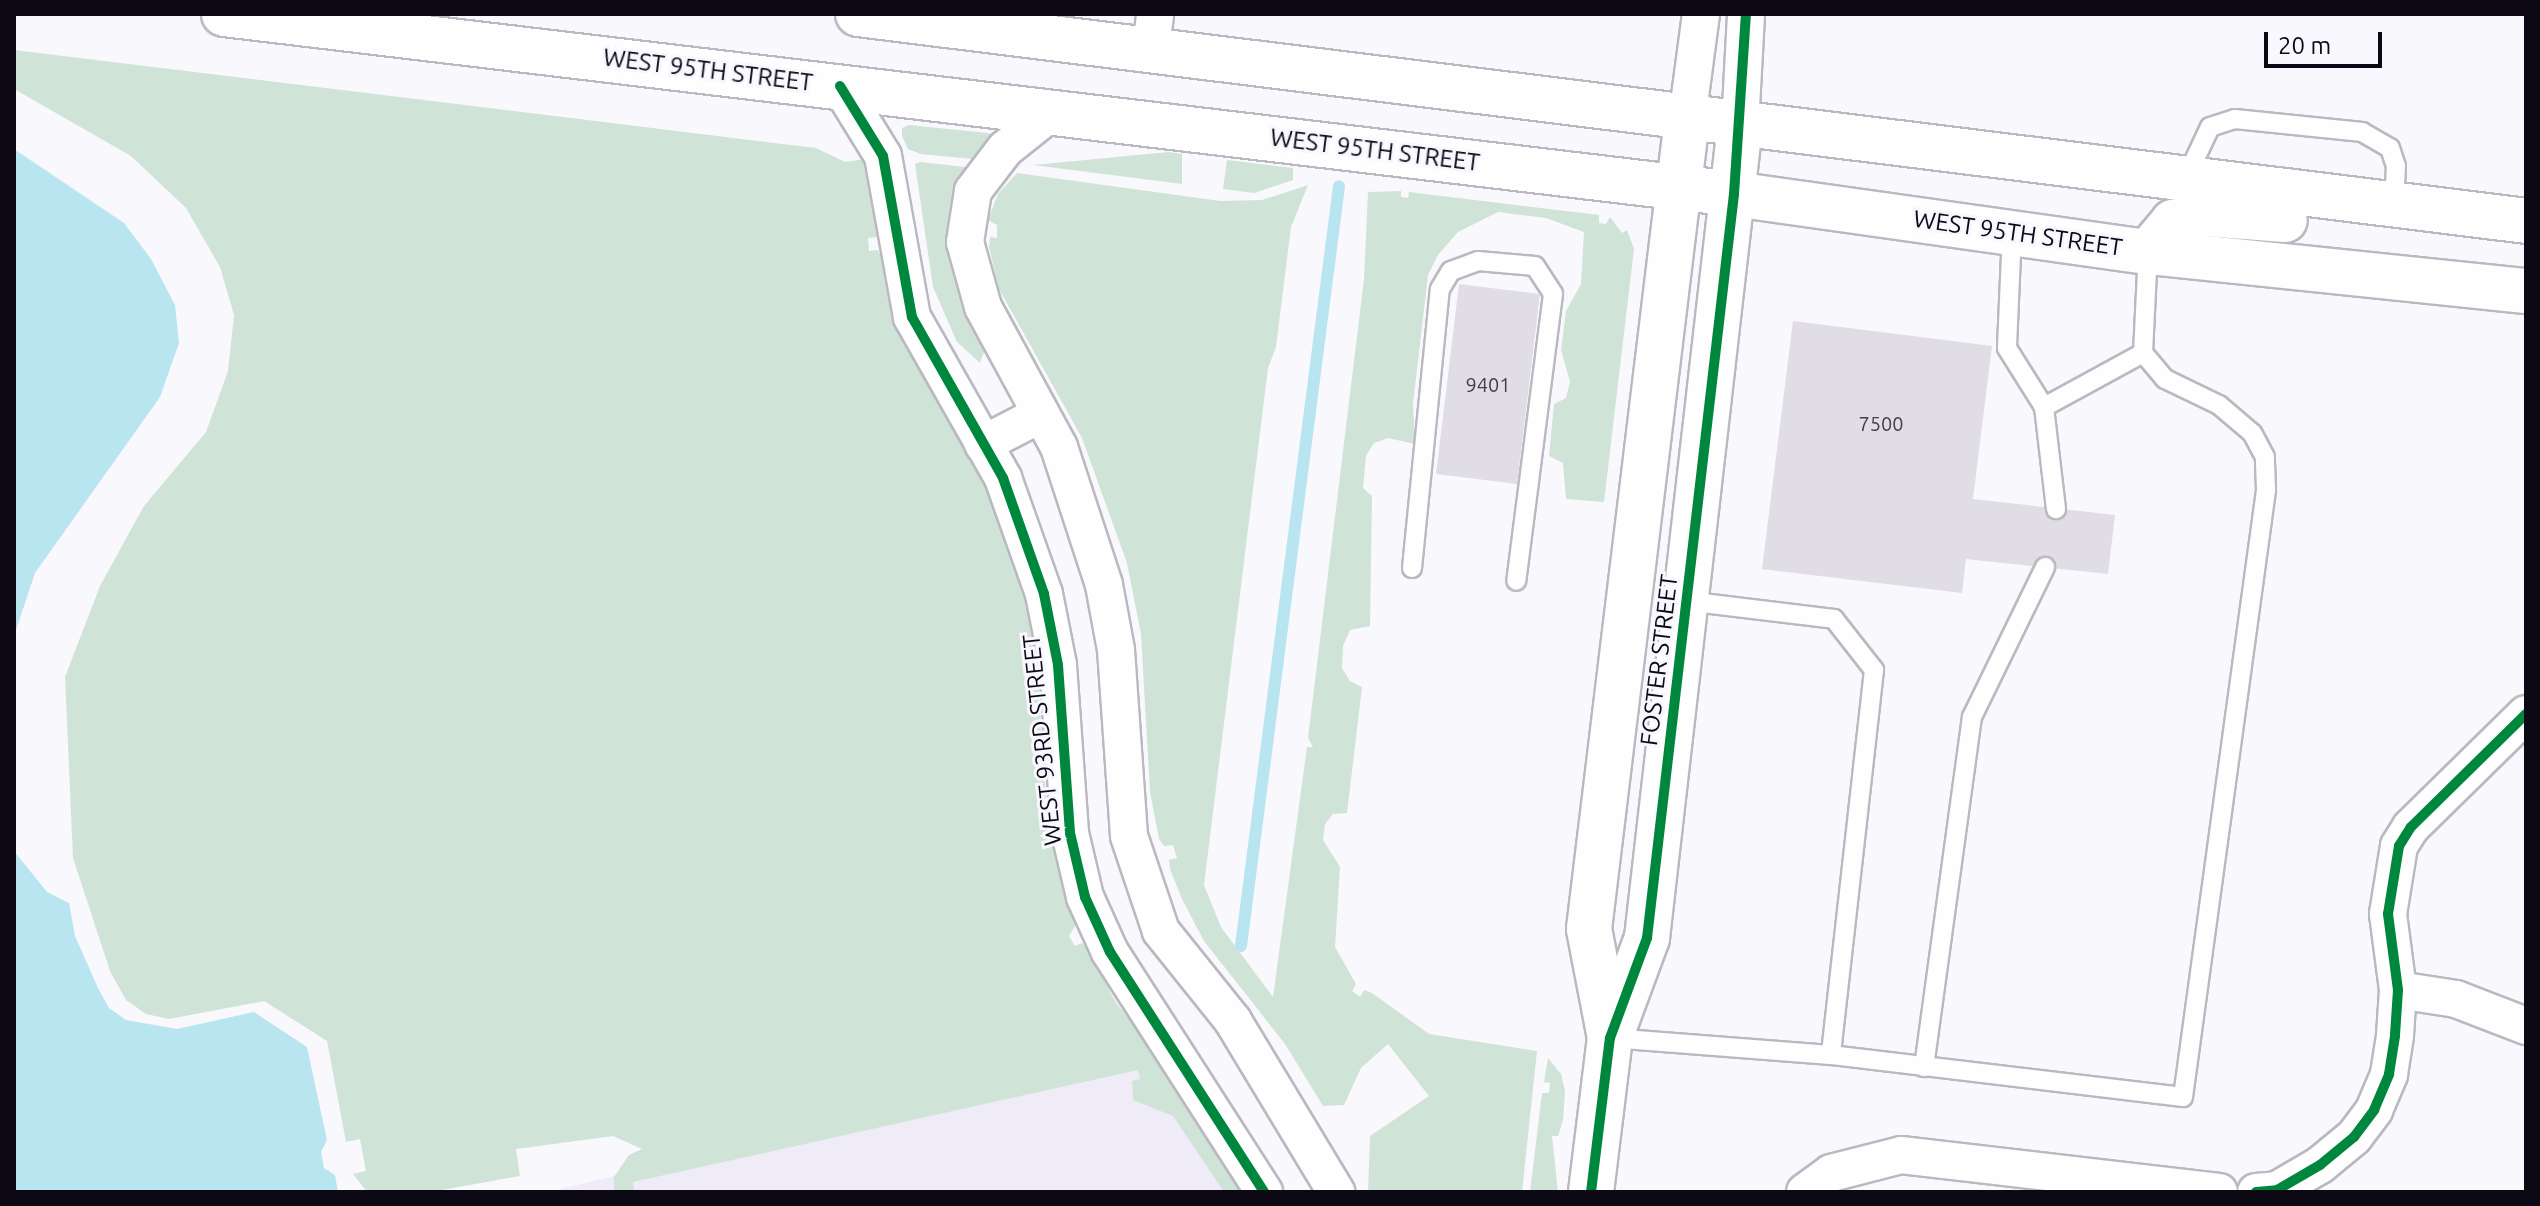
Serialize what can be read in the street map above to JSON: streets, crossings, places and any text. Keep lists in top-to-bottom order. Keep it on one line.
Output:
{"streets":{"main road":["WEST 95TH STREET","FOSTER STREET"],"street":["WEST 93RD STREET"]},"crossings":[["WEST 95TH STREET","FOSTER STREET"],["WEST 95TH STREET","WEST 93RD STREET"]],"house_numbers":["9401","7500"],"scale_bar":"20 m"}
